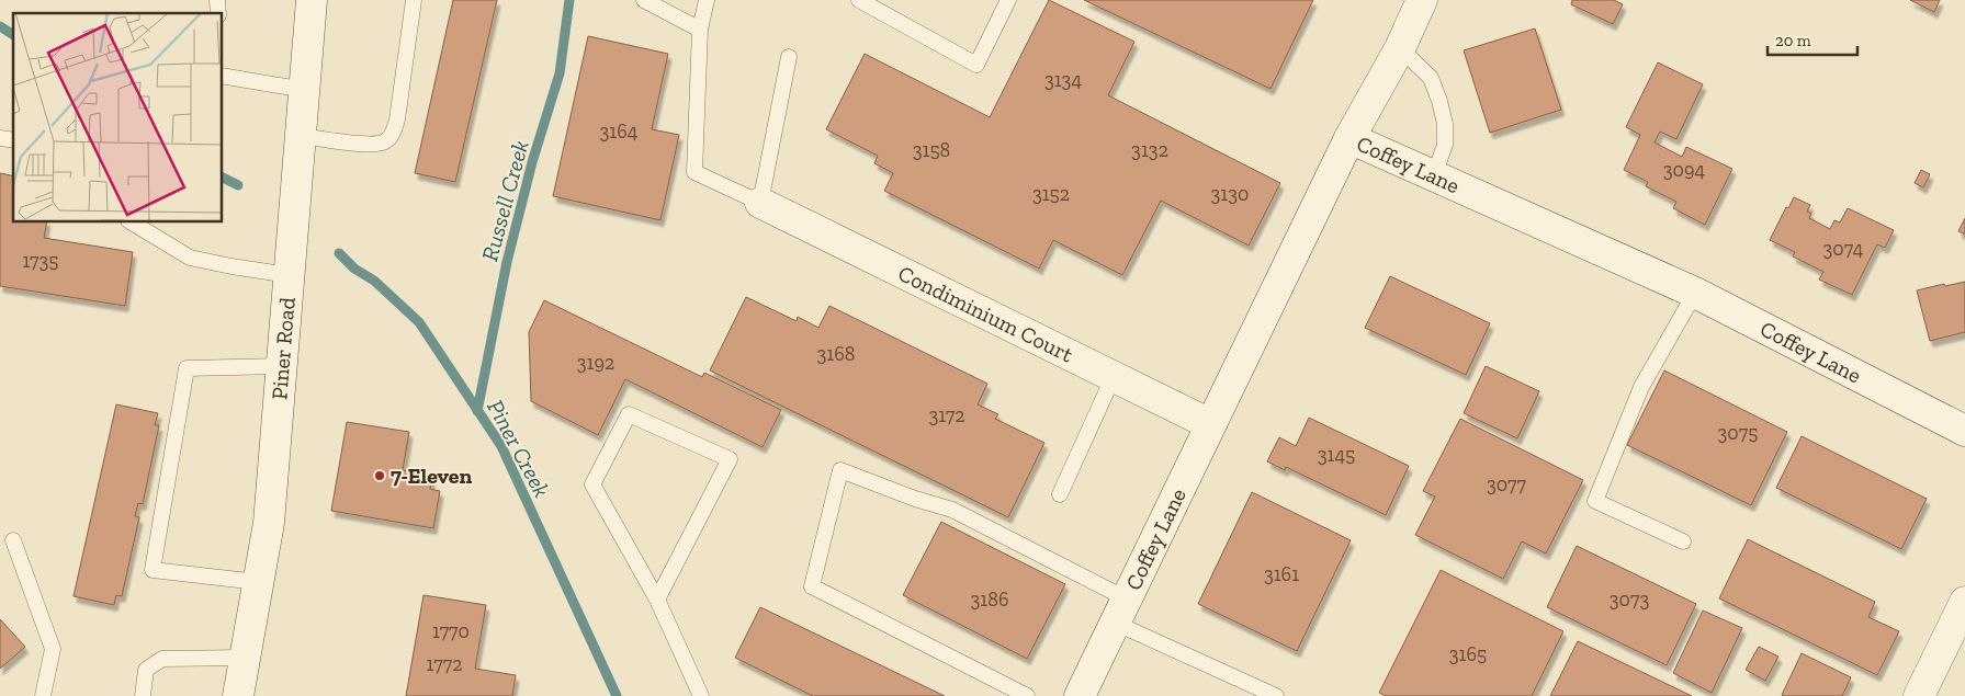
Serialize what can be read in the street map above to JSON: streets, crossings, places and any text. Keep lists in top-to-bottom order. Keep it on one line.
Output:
{"streets":{"street":["Coffey Lane","Condiminium Court","Piner Road"]},"crossings":[["Coffey Lane","Condiminium Court"]],"water":["Russell Creek","Piner Creek"],"places":["7-Eleven"],"house_numbers":["3134","3164","3158","3132","3094","3152","3130","3074","1735","3168","3192","3172","3075","3145","3077","3161","3186","3073","1770","3165","1772"],"scale_bar":"20 m"}
